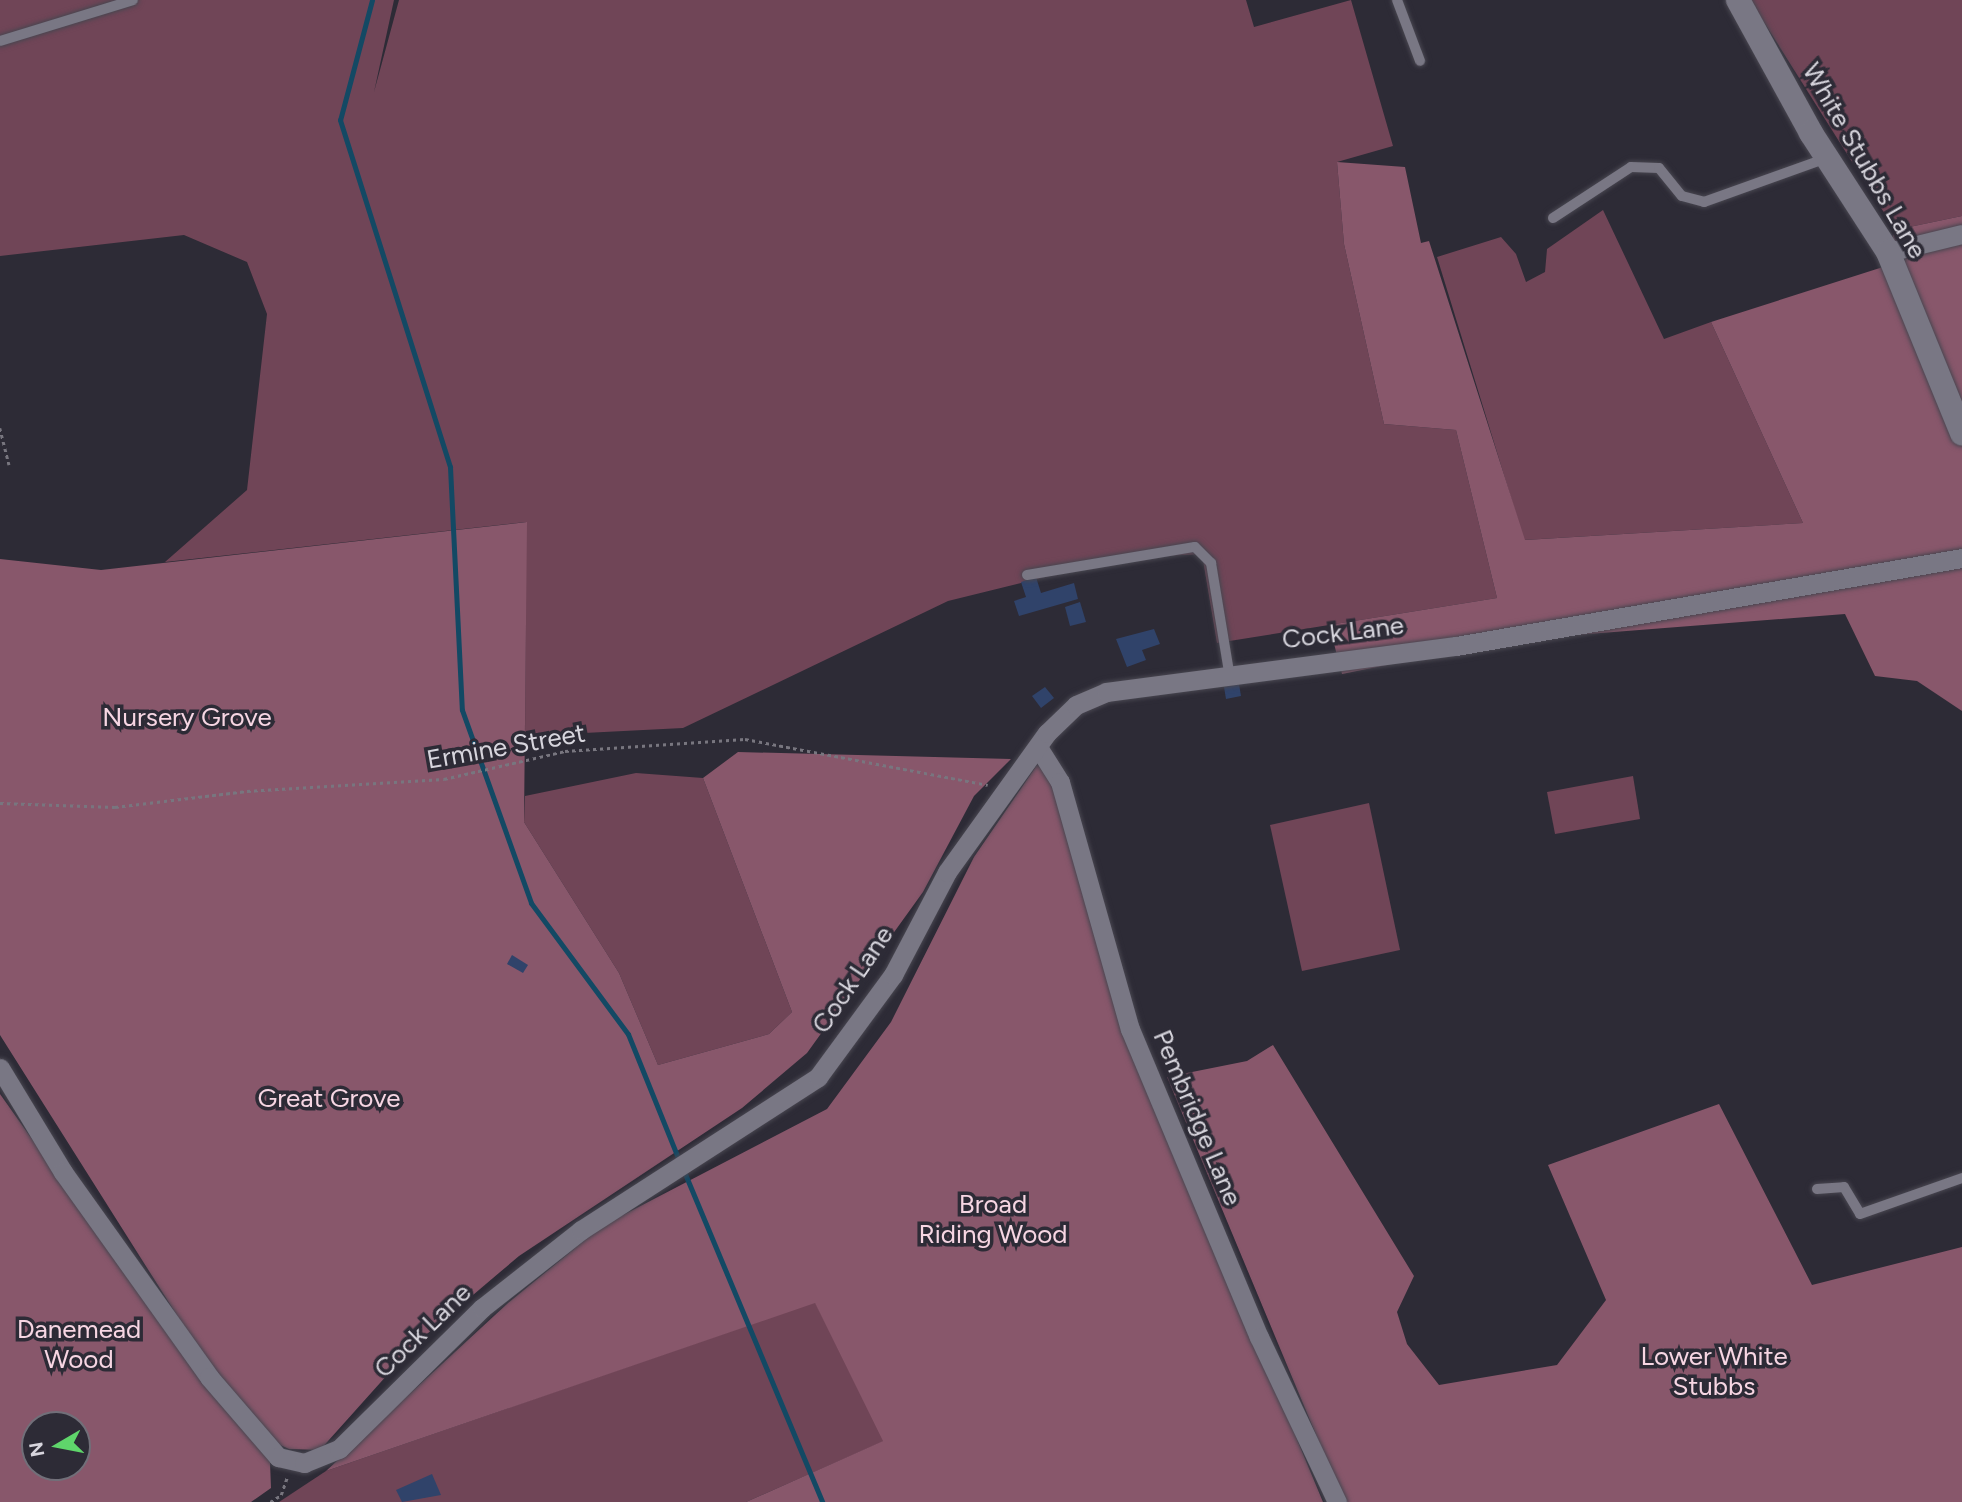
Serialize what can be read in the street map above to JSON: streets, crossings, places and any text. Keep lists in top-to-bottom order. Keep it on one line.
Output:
{"streets":{"street":["White Stubbs Lane","Cock Lane","Pembridge Lane"],"path":["Ermine Street"]},"crossings":[["Cock Lane","Ermine Street"],["Cock Lane","Pembridge Lane"]],"parks":["Nursery Grove","Great Grove","Broad Riding Wood","Danemead Wood","Lower White Stubbs"],"north":"left"}
